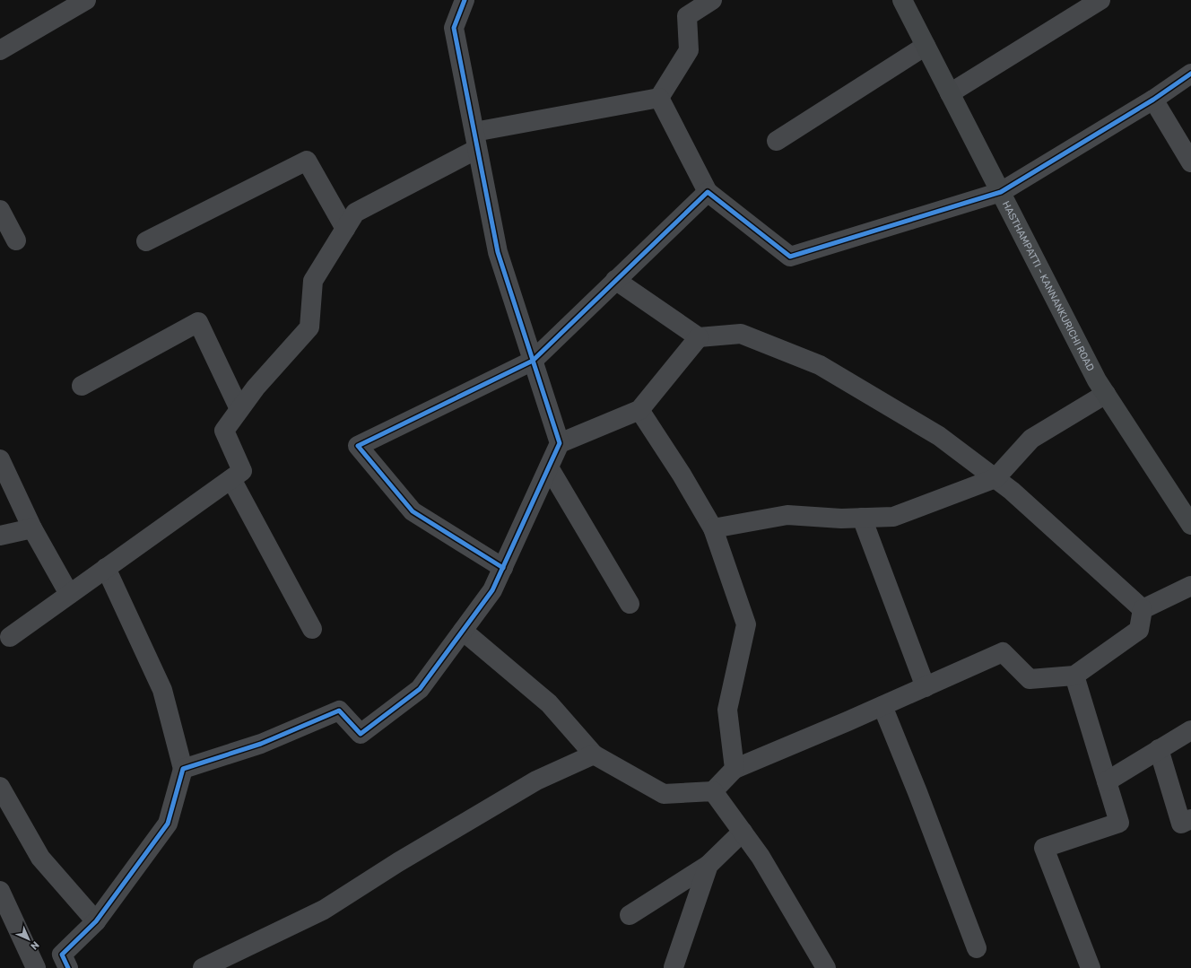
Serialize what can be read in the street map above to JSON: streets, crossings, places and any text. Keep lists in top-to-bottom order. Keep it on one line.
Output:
{"streets":{"main road":["HASTHAMPATTI - KANNANKURICHI ROAD"]},"north":"bottom right"}
